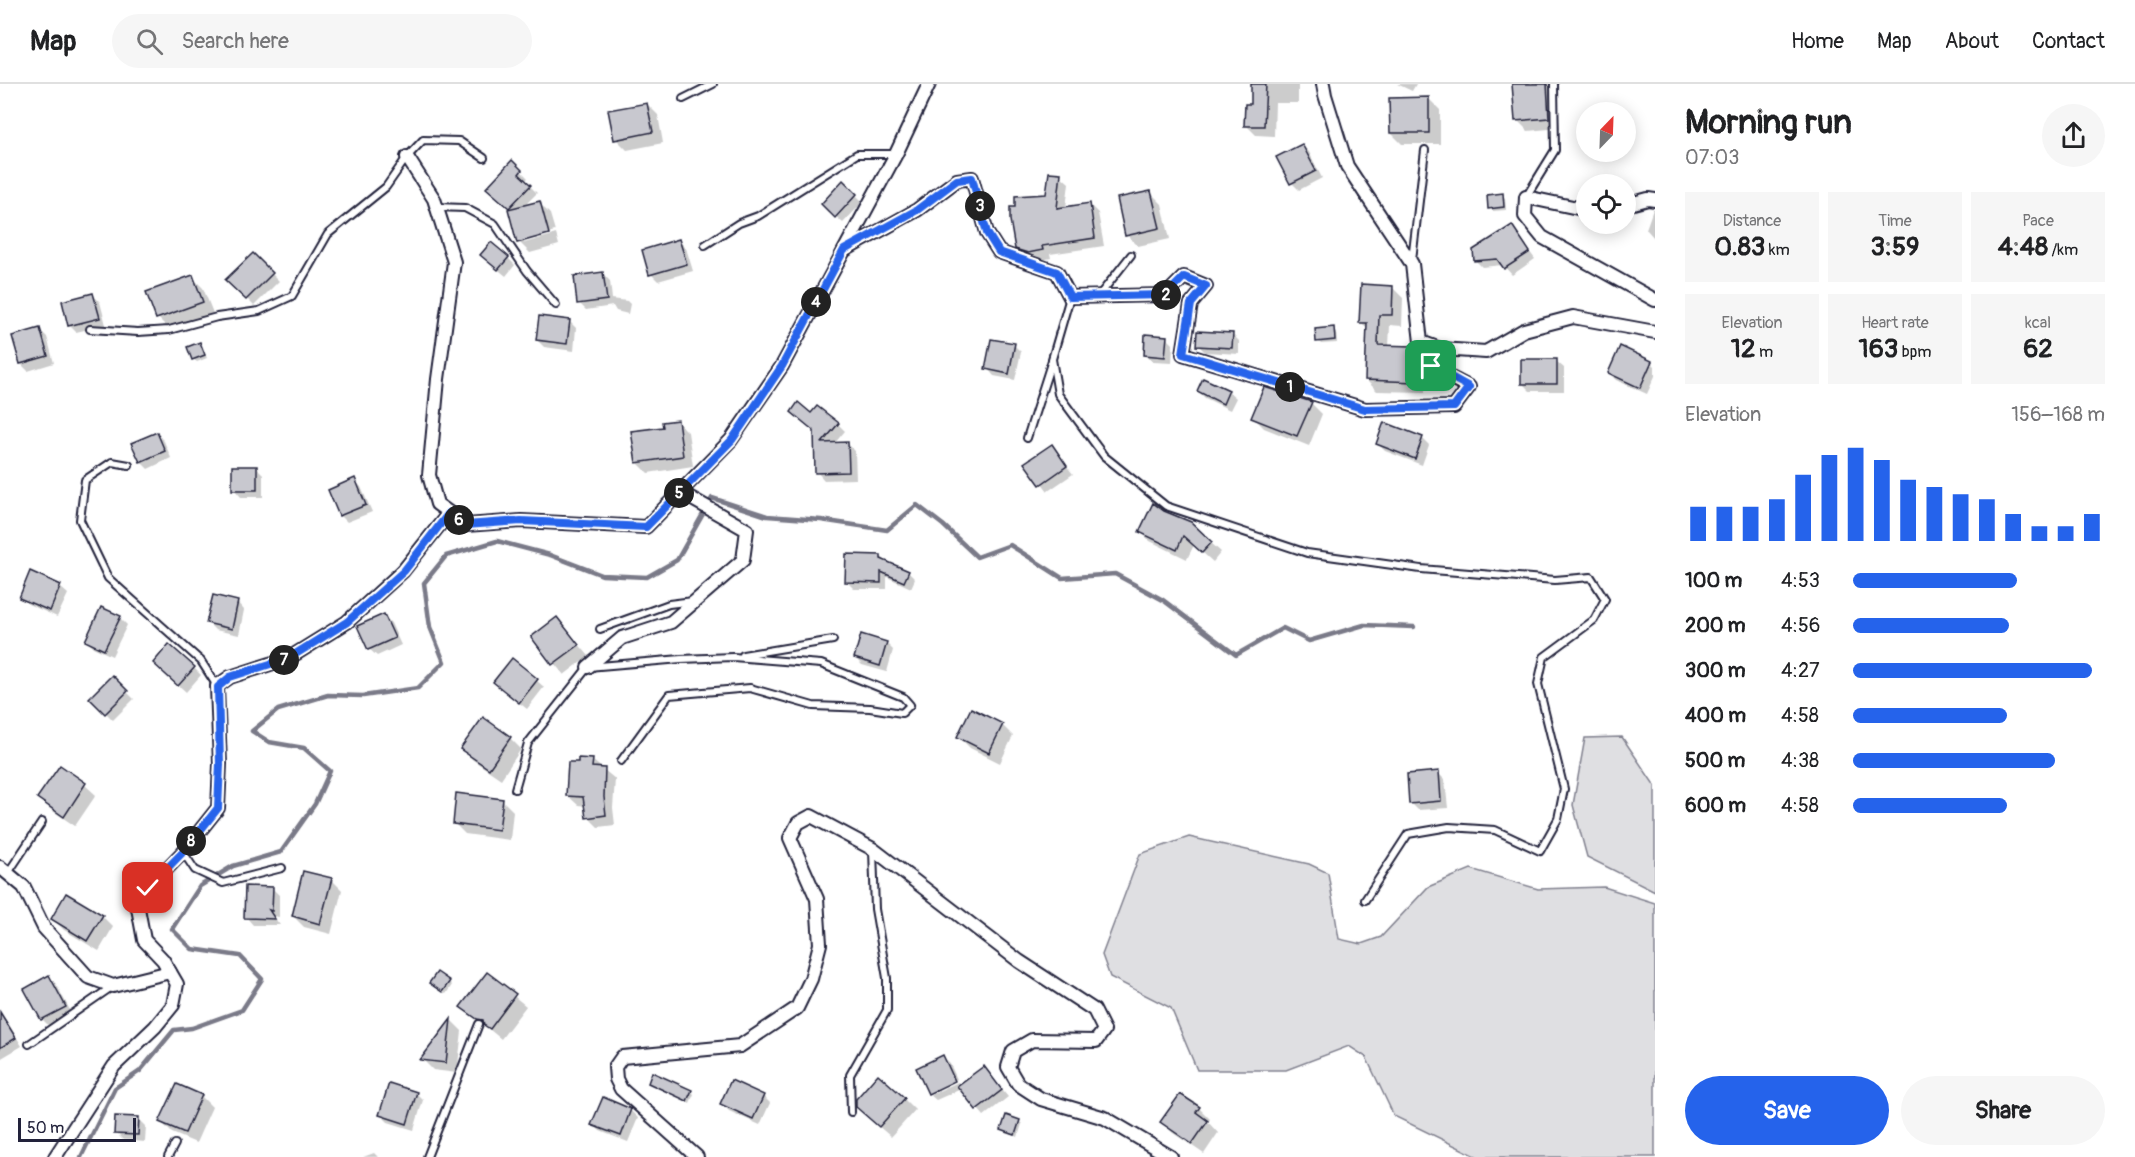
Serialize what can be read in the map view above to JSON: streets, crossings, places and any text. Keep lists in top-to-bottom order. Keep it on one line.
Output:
{"scale_bar":"50 m","north":"top right","page":{"header":"Map","search":"Search here","nav":["Home","Map","About","Contact"],"heading":["Morning run","07:03"],"stats":[["Distance","0.83 km"],["Time","3:59"],["Pace","4:48 /km"],["Elevation","12 m"],["Heart rate","163 bpm"],["kcal","62"]],"pins":["3","2","4","1","5","6","7","8"],"chart":["Elevation","156–168 m"],"list":[{"name":"100 m","note":"4:53"},{"name":"200 m","note":"4:56"},{"name":"300 m","note":"4:27"},{"name":"400 m","note":"4:58"},{"name":"500 m","note":"4:38"},{"name":"600 m","note":"4:58"}],"buttons":["Save","Share"],"scale":"50 m"}}
